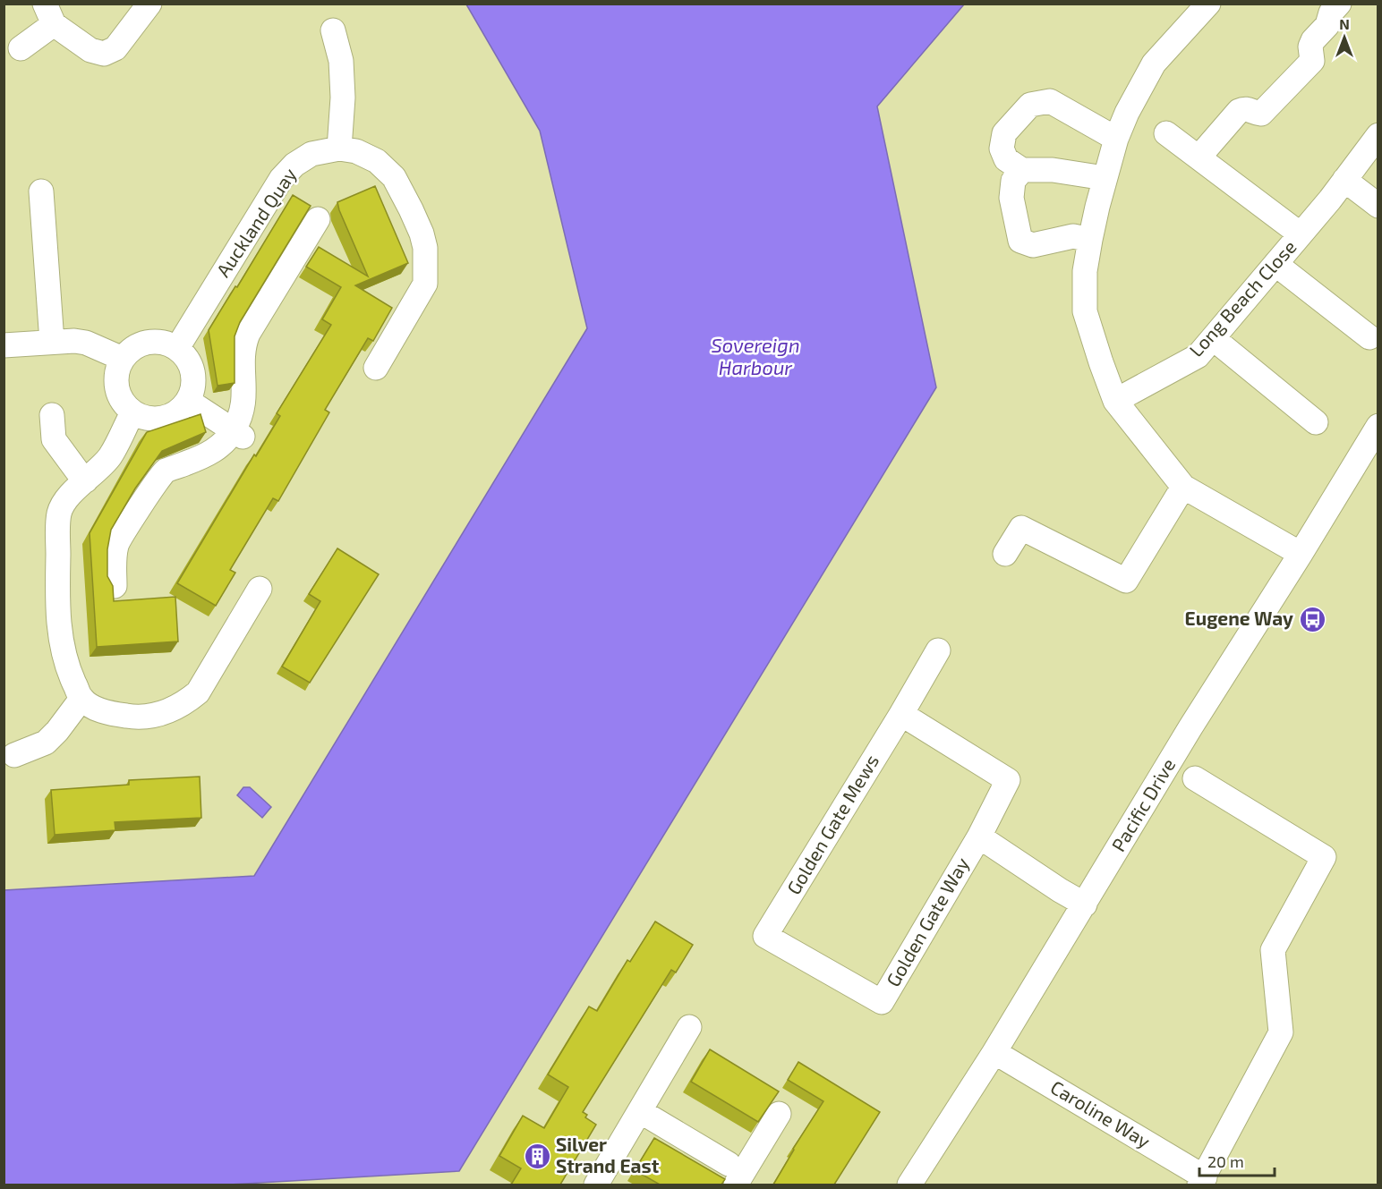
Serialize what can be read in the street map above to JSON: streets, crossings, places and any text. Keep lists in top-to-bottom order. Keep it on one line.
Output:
{"streets":{"street":["Auckland Quay","Long Beach Close","Pacific Drive","Golden Gate Mews","Golden Gate Way","Caroline Way"]},"crossings":[["Pacific Drive","Golden Gate Way"],["Pacific Drive","Caroline Way"],["Golden Gate Mews","Golden Gate Way"]],"water":["Sovereign Harbour"],"places":{"bus stop":["Eugene Way"],"building":["Silver Strand East"]},"scale_bar":"20 m","north":"top"}
